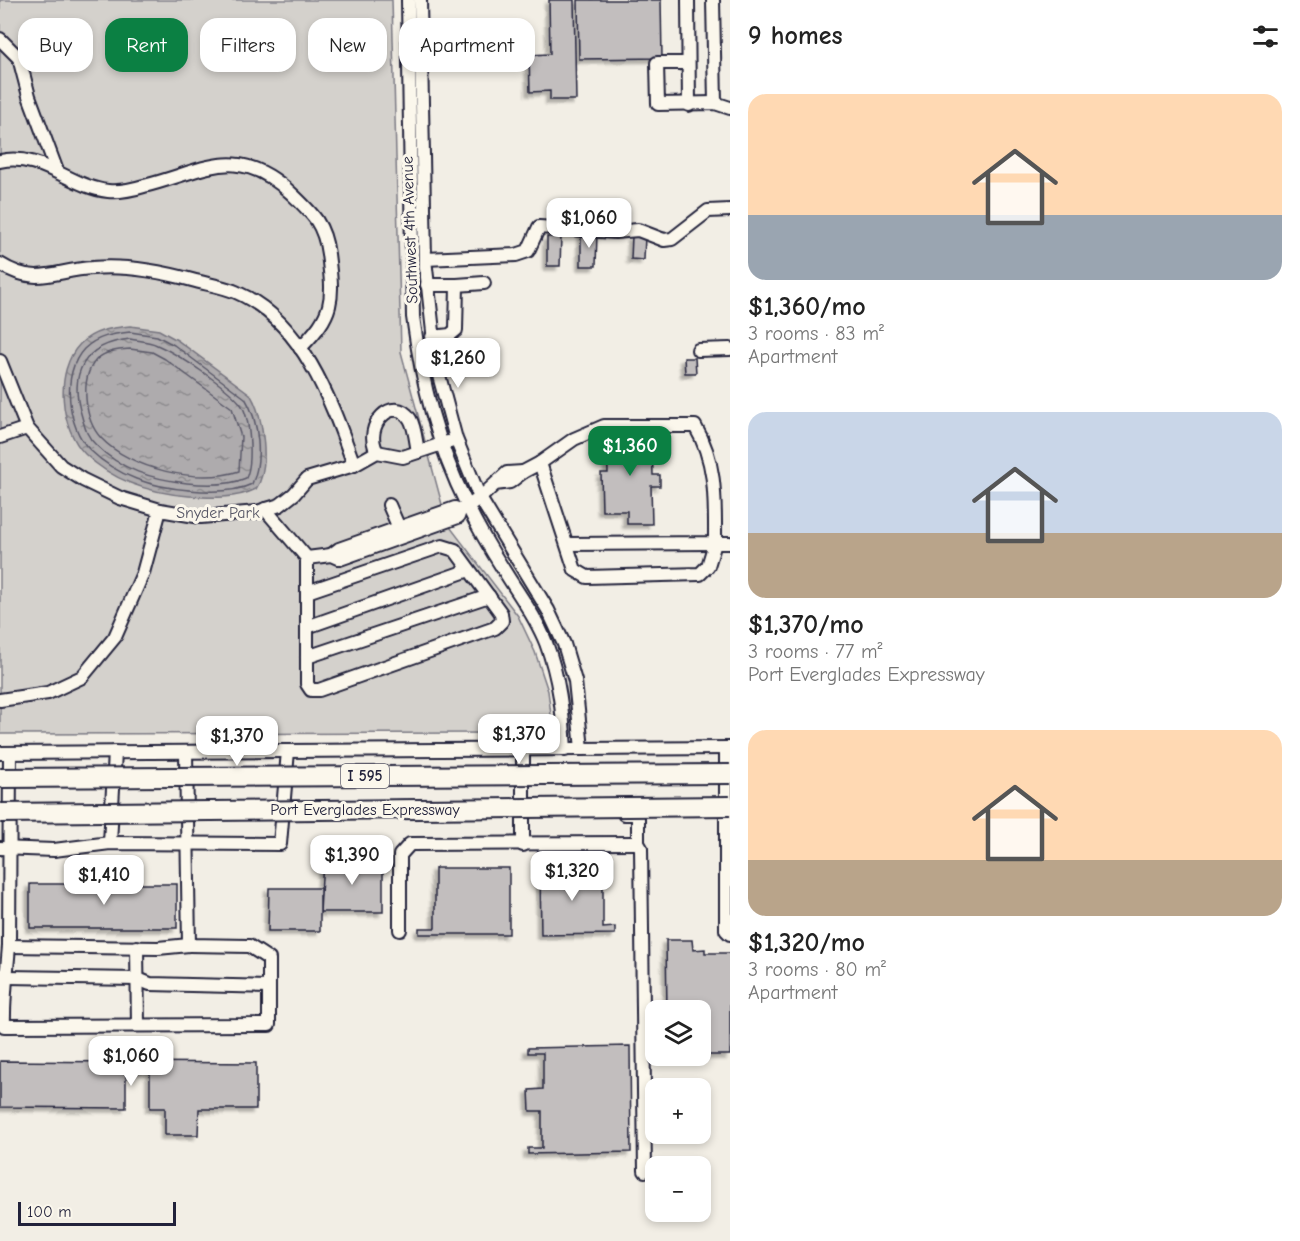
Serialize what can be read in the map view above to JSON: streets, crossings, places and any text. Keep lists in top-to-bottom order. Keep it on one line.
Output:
{"streets":{"highway":["I 595","Port Everglades Expressway"],"street":["Southwest 4th Avenue"]},"parks":["Snyder Park"],"scale_bar":"100 m","page":{"heading":"9 homes","chip":["Buy","Rent","Filters","New","Apartment"],"list":[{"name":"$1,360/mo","note":"3 rooms · 83 m² · Apartment"},{"name":"$1,370/mo","note":"3 rooms · 77 m² · Port Everglades Expressway"},{"name":"$1,320/mo","note":"3 rooms · 80 m² · Apartment"}],"price":["$1,060","$1,260","$1,360","$1,370","$1,370","$1,390","$1,320","$1,410","$1,060"],"map_buttons":["+","−"],"scale":"100 m"}}
